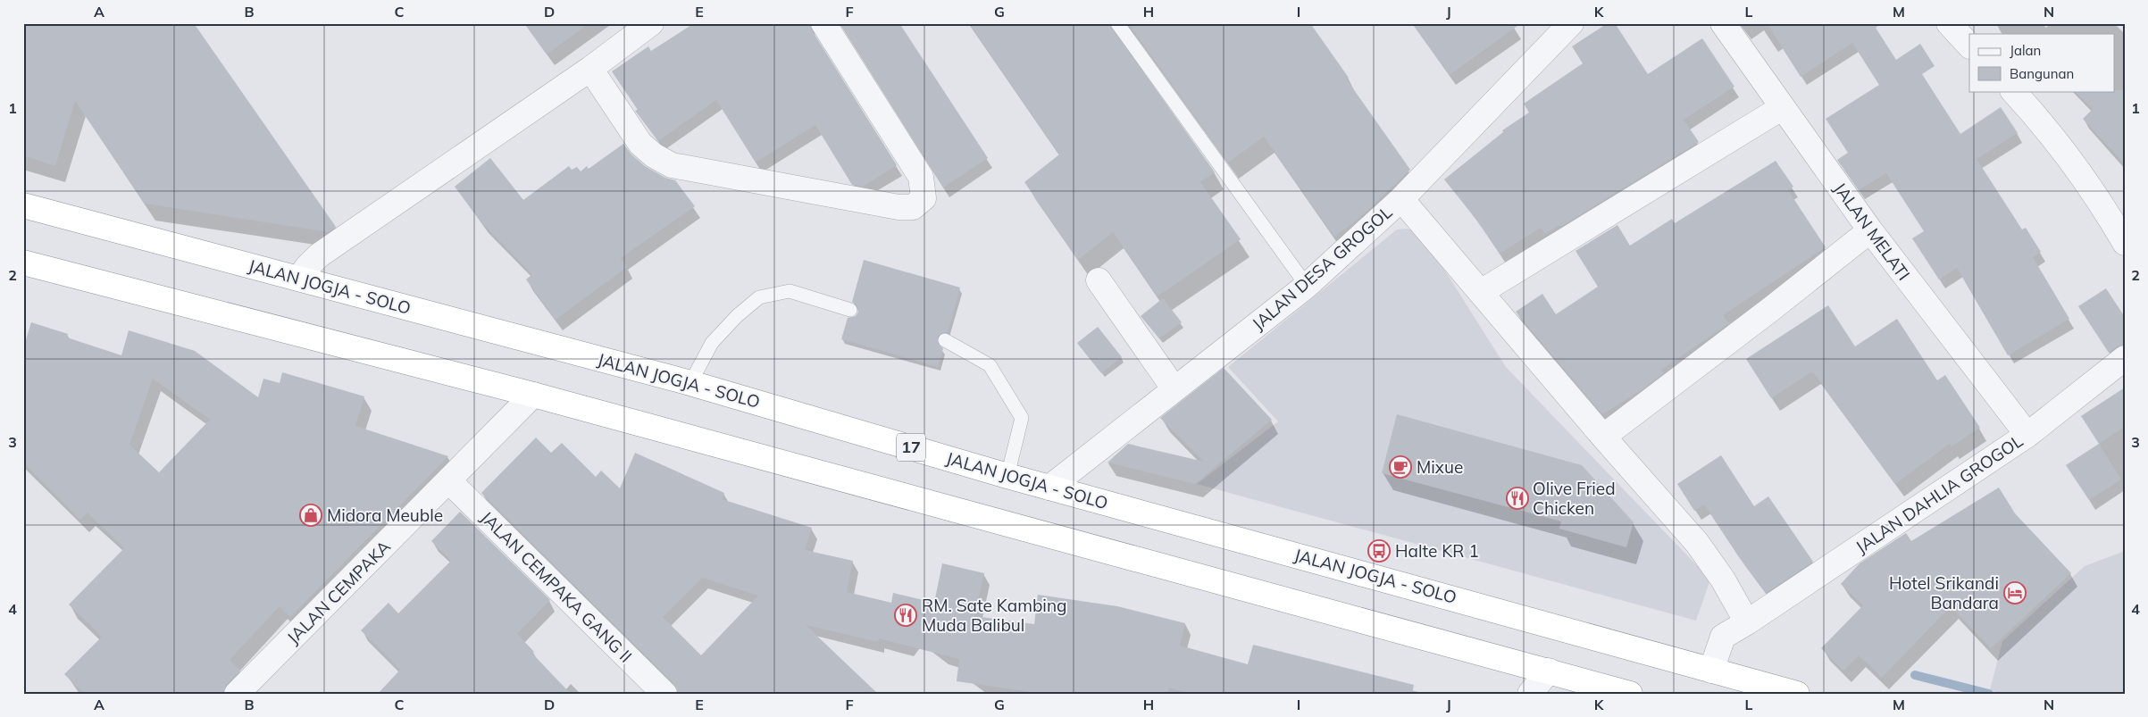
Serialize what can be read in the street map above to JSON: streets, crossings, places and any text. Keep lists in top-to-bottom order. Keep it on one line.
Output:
{"streets":{"highway":["JALAN JOGJA - SOLO","17"],"street":["JALAN MELATI","JALAN DESA GROGOL","JALAN DAHLIA GROGOL","JALAN CEMPAKA GANG II","JALAN CEMPAKA"]},"crossings":[["JALAN MELATI","JALAN DAHLIA GROGOL"],["JALAN DESA GROGOL","JALAN JOGJA - SOLO"],["JALAN JOGJA - SOLO","JALAN DAHLIA GROGOL"],["JALAN CEMPAKA GANG II","JALAN CEMPAKA"]],"places":{"cafe":["Mixue"],"restaurant":["Olive Fried Chicken","RM. Sate Kambing Muda Balibul"],"shop":["Midora Meuble"],"bus stop":["Halte KR 1"],"hotel":["Hotel Srikandi Bandara"]},"legend":["Jalan","Bangunan"],"grid":{"columns":["A","B","C","D","E","F","G","H","I","J","K","L","M","N"],"rows":["1","2","3","4"]}}
